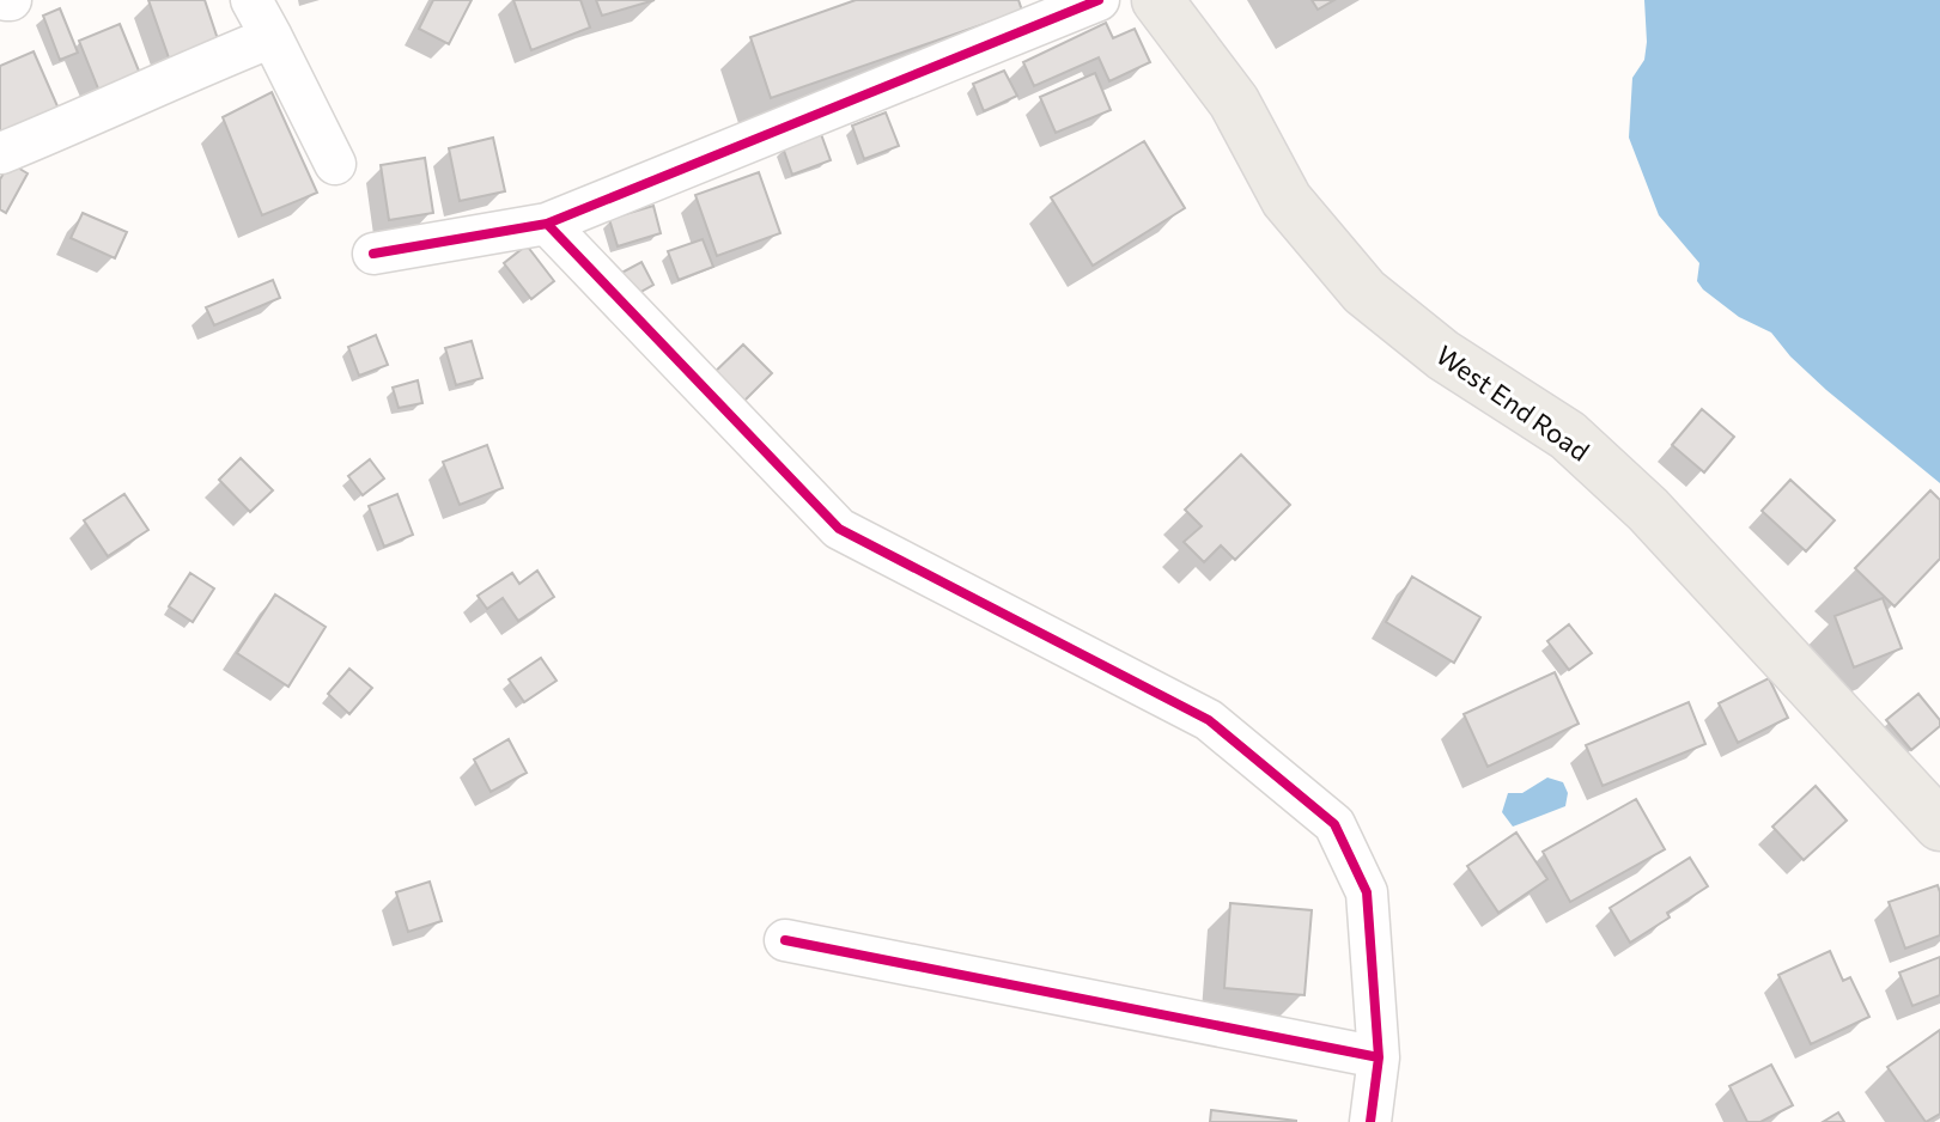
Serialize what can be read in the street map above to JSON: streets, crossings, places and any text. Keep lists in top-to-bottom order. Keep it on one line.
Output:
{"streets":{"main road":["West End Road"]}}
